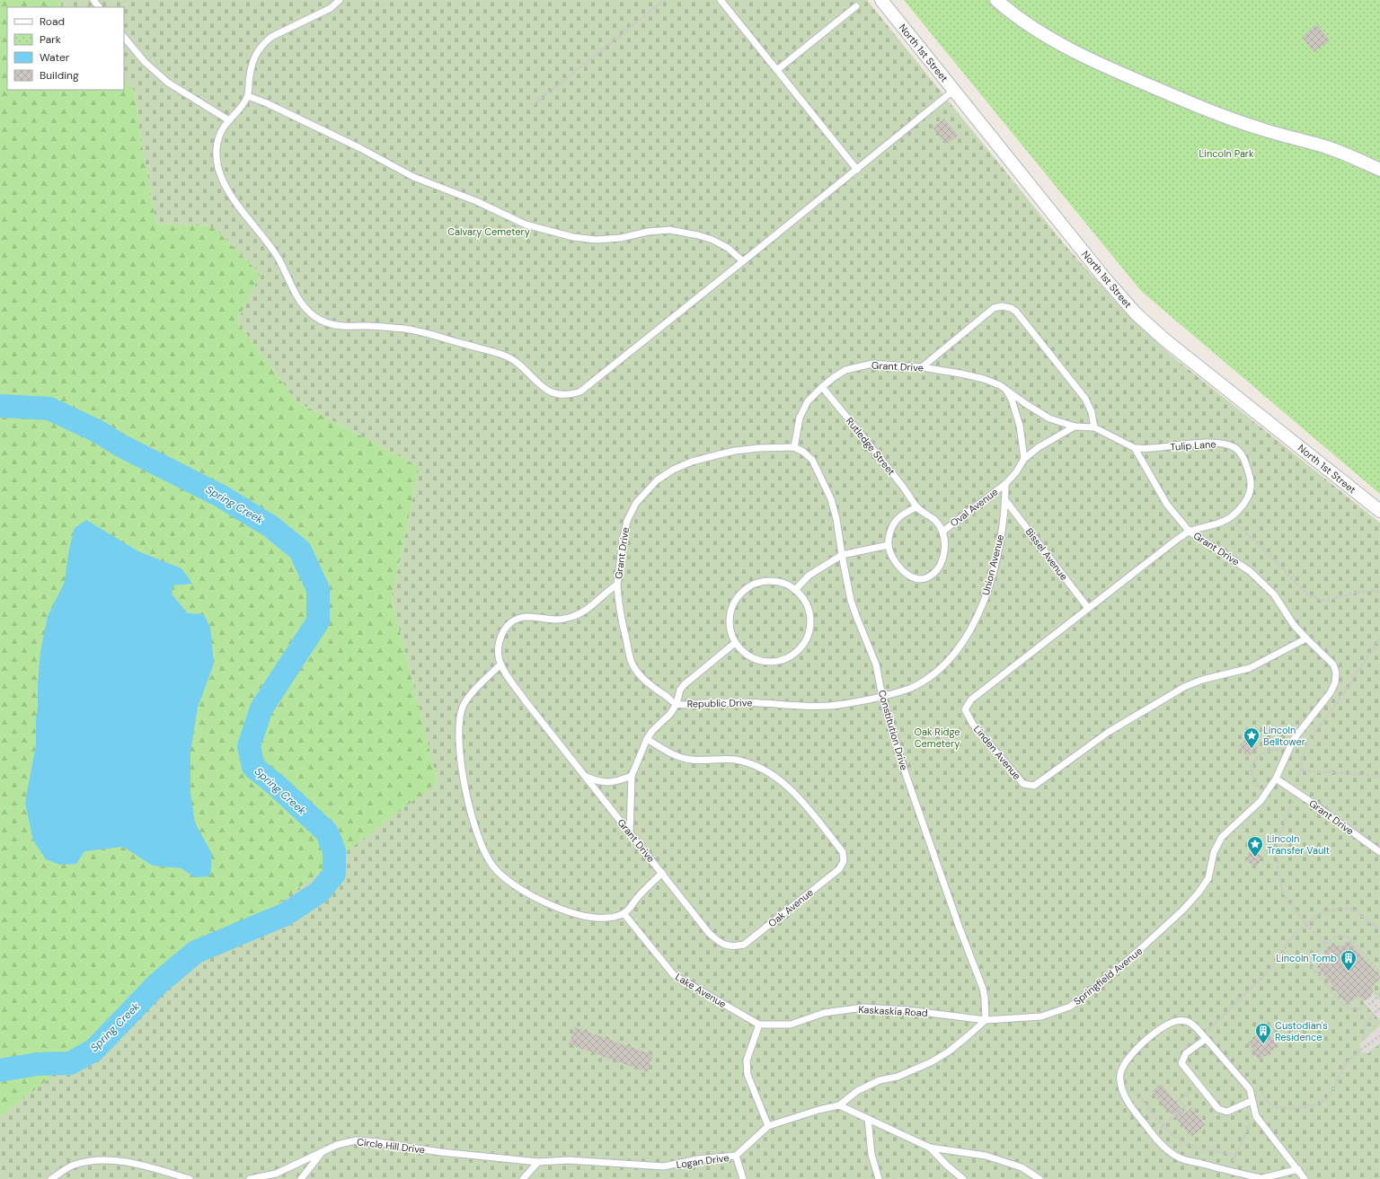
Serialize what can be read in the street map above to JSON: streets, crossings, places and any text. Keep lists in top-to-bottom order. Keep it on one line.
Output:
{"streets":{"street":["North 1st Street"],"lane":["Grant Drive","Tulip Lane","Rutledge Street","Oval Avenue","Bissel Avenue","Union Avenue","Republic Drive","Constitution Drive","Linden Avenue","Oak Avenue","Springfield Avenue","Lake Avenue","Kaskaskia Road","Circle Hill Drive","Logan Drive"]},"crossings":[["Grant Drive","Tulip Lane"],["Grant Drive","Rutledge Street"],["Grant Drive","Republic Drive"],["Grant Drive","Constitution Drive"],["Grant Drive","Linden Avenue"],["Grant Drive","Oak Avenue"],["Grant Drive","Springfield Avenue"],["Tulip Lane","Linden Avenue"],["Rutledge Street","Oval Avenue"],["Oval Avenue","Union Avenue"],["Bissel Avenue","Union Avenue"],["Bissel Avenue","Linden Avenue"],["Union Avenue","Republic Drive"],["Union Avenue","Constitution Drive"],["Republic Drive","Constitution Drive"],["Constitution Drive","Springfield Avenue"],["Constitution Drive","Kaskaskia Road"],["Springfield Avenue","Kaskaskia Road"],["Lake Avenue","Kaskaskia Road"],["Circle Hill Drive","Logan Drive"]],"water":["Spring Creek"],"parks":["Lincoln Park","Calvary Cemetery","Oak Ridge Cemetery"],"places":{"place":["Lincoln Belltower","Lincoln Transfer Vault"],"building":["Lincoln Tomb","Custodian's Residence"]},"legend":["Road","Park","Water","Building"]}
